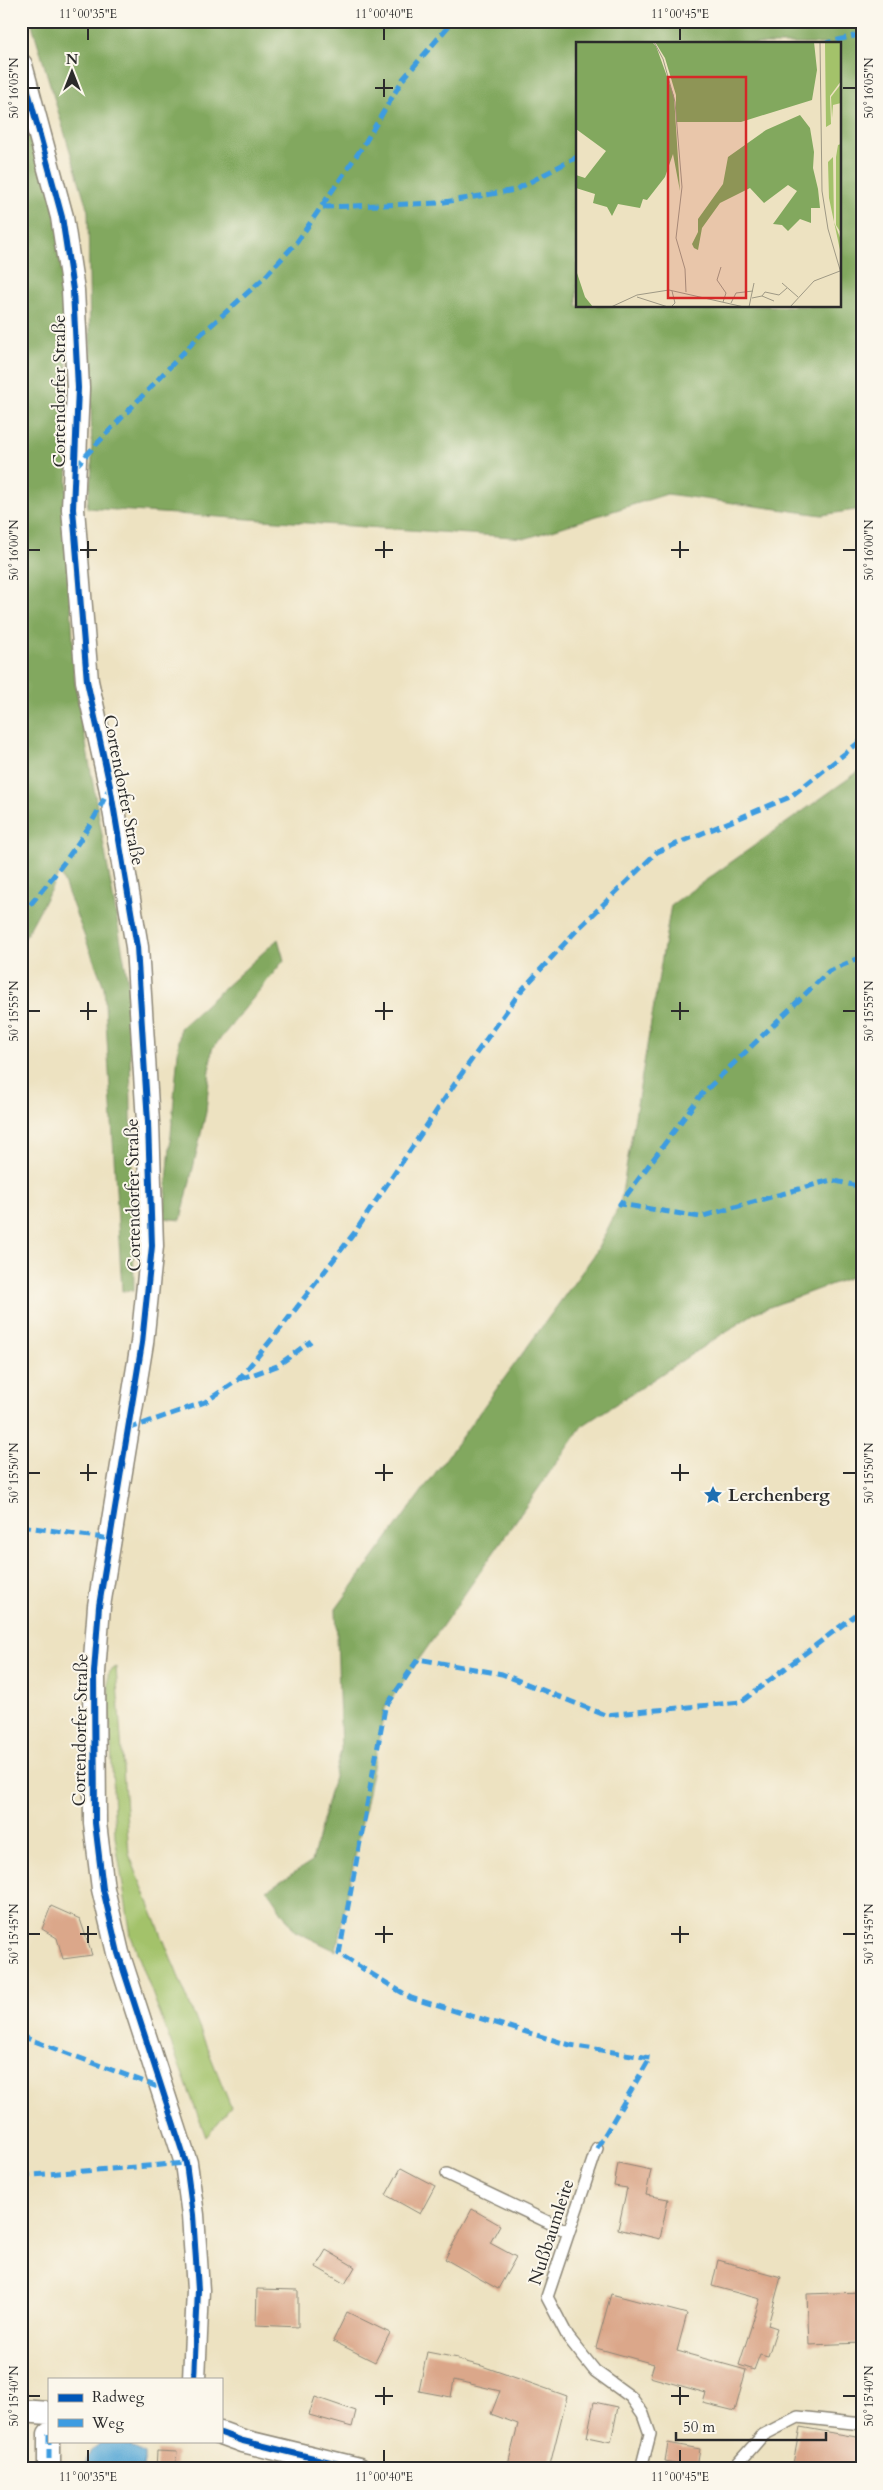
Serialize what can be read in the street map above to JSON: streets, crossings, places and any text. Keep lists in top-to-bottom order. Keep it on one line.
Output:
{"streets":{"street":["Cortendorfer Straße"],"lane":["Nußbaumleite"]},"places":{"place":["Lerchenberg"]},"legend":["Radweg","Weg"],"scale_bar":"50 m","north":"top","coordinates":["11°00'35\"E","11°00'40\"E","11°00'45\"E","50°16'05\"N","50°16'00\"N","50°15'55\"N","50°15'50\"N","50°15'45\"N","50°15'40\"N"]}
